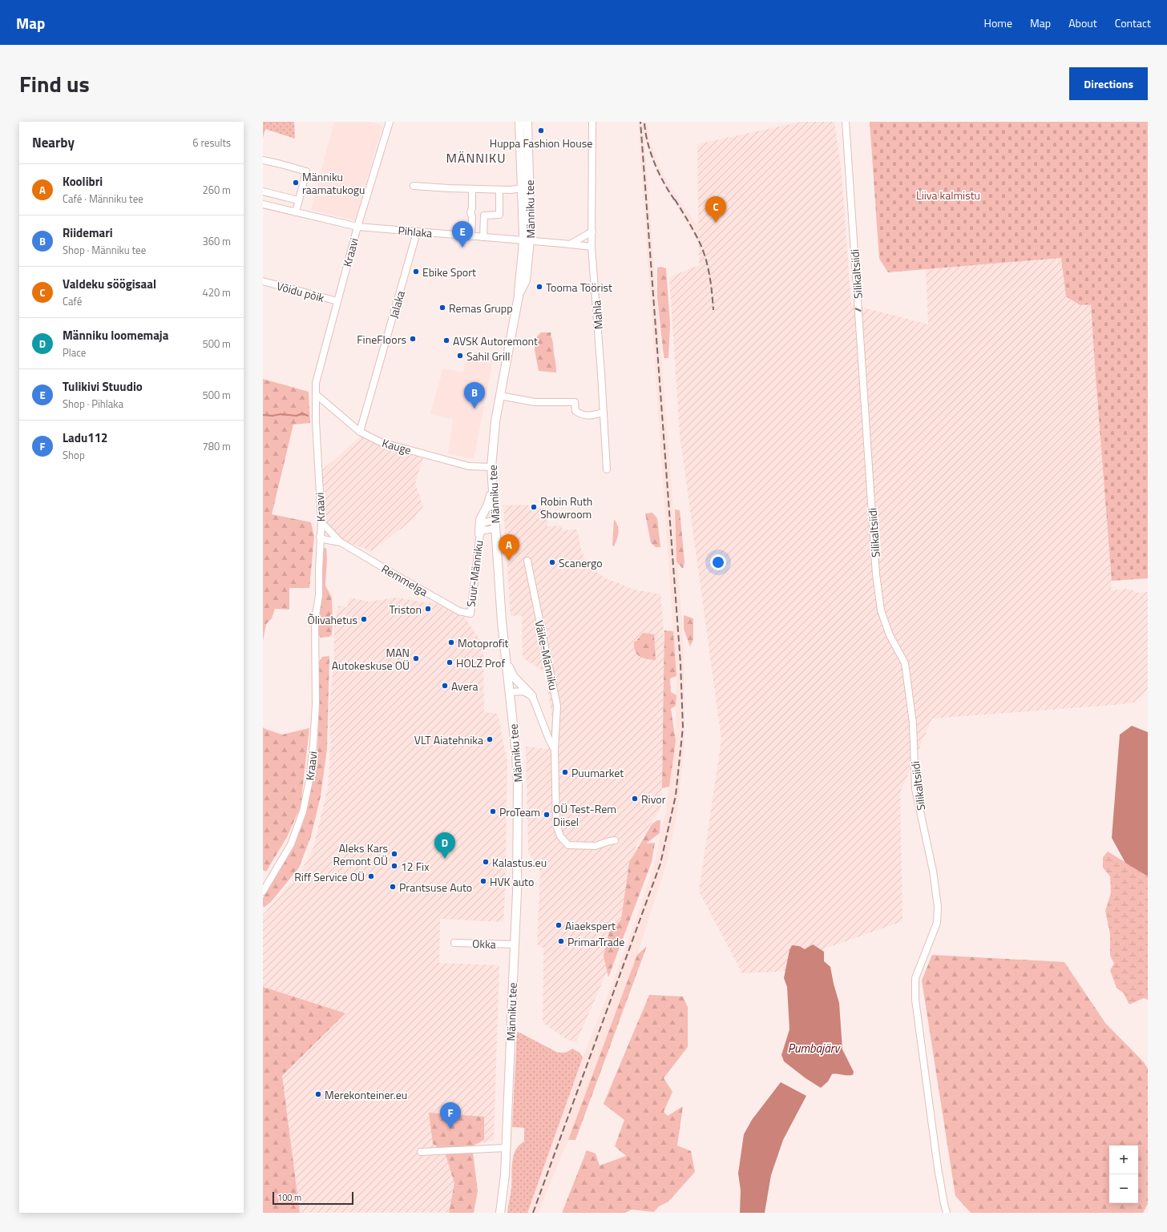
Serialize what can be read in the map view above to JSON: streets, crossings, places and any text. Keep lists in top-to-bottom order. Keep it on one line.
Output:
{"streets":{"street":["Männiku tee","Pihlaka","Kraavi","Silikaltsiidi","Võidu põik","Jalaka","Mahla","Kauge","Suur-Männiku","Remmelga","Väike-Männiku","Okka"]},"crossings":[["Männiku tee","Pihlaka"],["Männiku tee","Kauge"],["Männiku tee","Suur-Männiku"],["Männiku tee","Väike-Männiku"],["Männiku tee","Okka"],["Pihlaka","Kraavi"],["Pihlaka","Jalaka"],["Pihlaka","Mahla"],["Kraavi","Võidu põik"],["Kraavi","Kauge"],["Kraavi","Remmelga"],["Jalaka","Kauge"],["Suur-Männiku","Remmelga"]],"districts":["MÄNNIKU"],"water":["Pumbajärv"],"parks":["Liiva kalmistu"],"places":["Huppa Fashion House","Männiku raamatukogu","Ebike Sport","Tooma Töörist","Remas Grupp","FineFloors","AVSK Autoremont","Sahil Grill","Robin Ruth Showroom","Scanergo","Triston","Õlivahetus","Motoprofit","MAN Autokeskuse OÜ","HOLZ Prof","Avera","VLT Aiatehnika","Puumarket","Rivor","ProTeam","OÜ Test-Rem Diisel","Aleks Kars Remont OÜ","Kalastus.eu","12 Fix","Riff Service OÜ","HVK auto","Prantsuse Auto","Aiaekspert","PrimarTrade","Merekonteiner.eu"],"scale_bar":"100 m","page":{"header":"Map","nav":["Home","Map","About","Contact"],"title":"Find us","buttons":"Directions","heading":["Nearby","6 results"],"list":[{"mark":"A","name":"Koolibri","note":"Café · Männiku tee","value":"260 m"},{"mark":"B","name":"Riidemari","note":"Shop · Männiku tee","value":"360 m"},{"mark":"C","name":"Valdeku söögisaal","note":"Café","value":"420 m"},{"mark":"D","name":"Männiku loomemaja","note":"Place","value":"500 m"},{"mark":"E","name":"Tulikivi Stuudio","note":"Shop · Pihlaka","value":"500 m"},{"mark":"F","name":"Ladu112","note":"Shop","value":"780 m"}],"pins":["C","E","B","A","D","F"],"map_buttons":["+","−"],"scale":"100 m"}}
